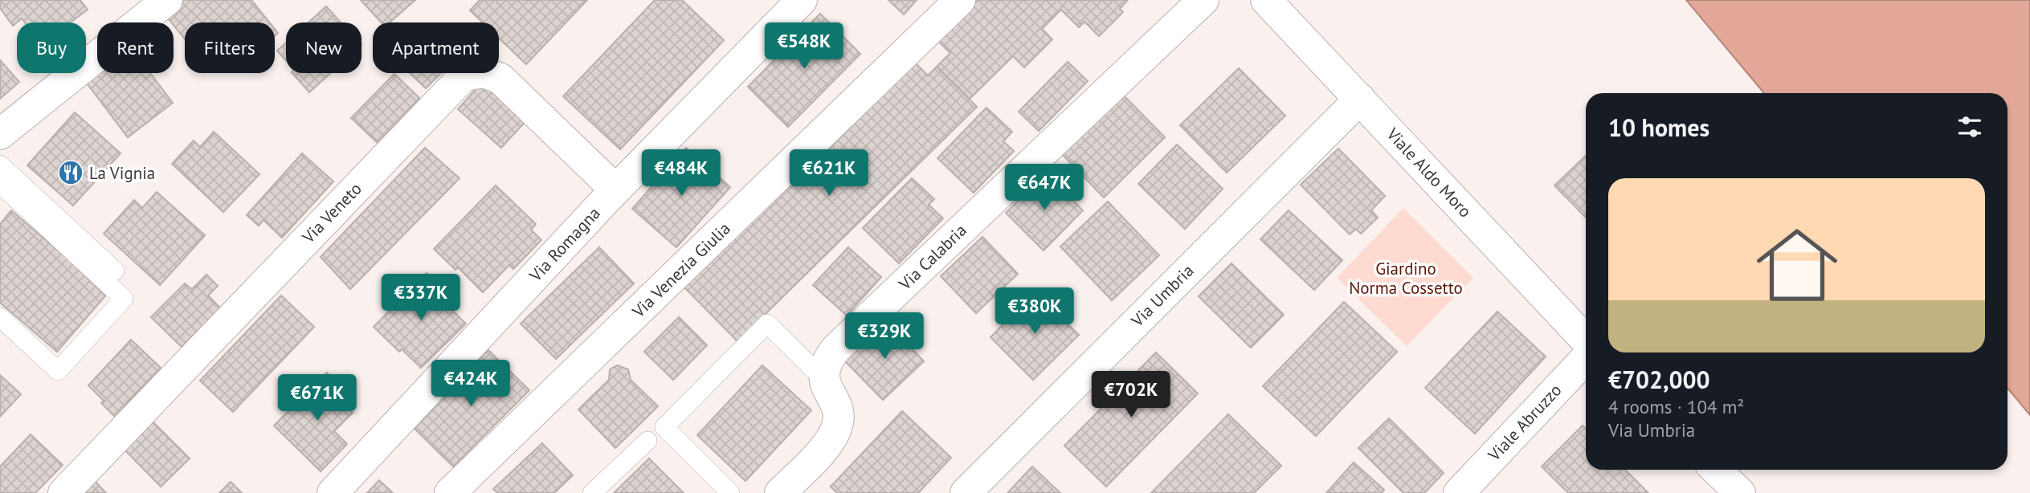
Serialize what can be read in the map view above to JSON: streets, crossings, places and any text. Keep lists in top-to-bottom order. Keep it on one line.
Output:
{"streets":{"street":["Viale Aldo Moro","Via Veneto","Via Romagna","Via Calabria","Via Venezia Giulia","Via Umbria","Viale Abruzzo"]},"crossings":[["Viale Aldo Moro","Via Umbria"],["Via Veneto","Via Romagna"]],"parks":["Giardino Norma Cossetto"],"places":{"restaurant":["La Vignia"]},"page":{"price":["€548K","€484K","€621K","€647K","€337K","€380K","€329K","€424K","€702K","€671K"],"chip":["Buy","Rent","Filters","New","Apartment"],"heading":"10 homes","list":[{"name":"€702,000","note":"4 rooms · 104 m² · Via Umbria"}]}}
